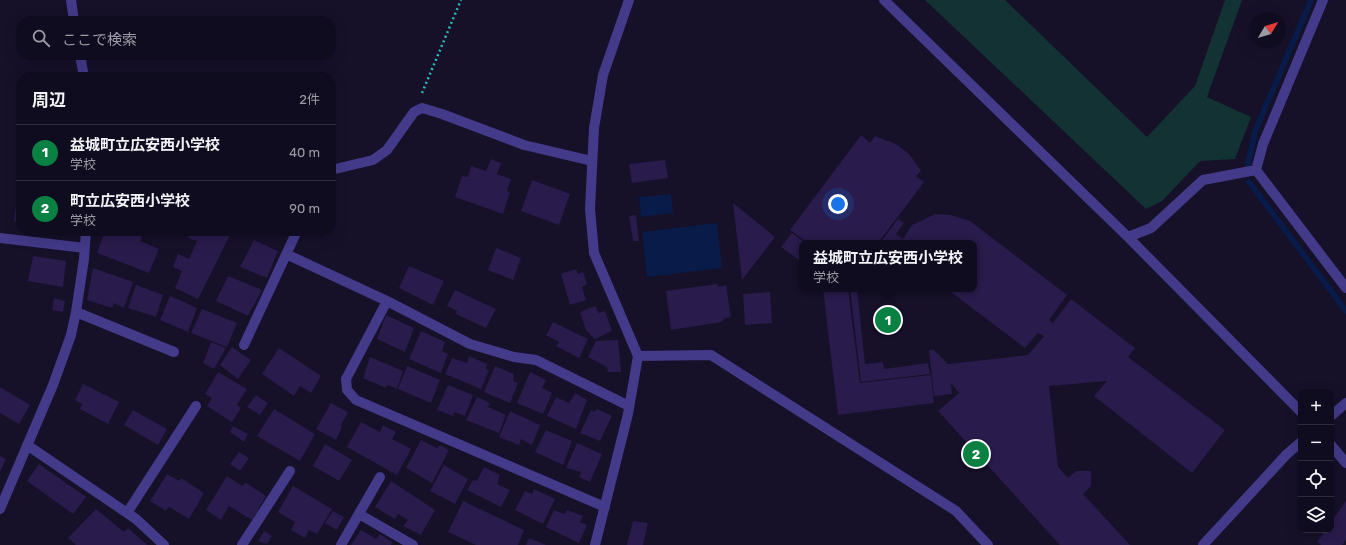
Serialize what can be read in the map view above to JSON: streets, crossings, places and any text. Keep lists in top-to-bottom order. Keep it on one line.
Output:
{"north":"top right","page":{"search":"ここで検索","heading":["周辺","2件"],"list":[{"mark":"1","name":"益城町立広安西小学校","note":"学校","value":"40 m"},{"mark":"2","name":"町立広安西小学校","note":"学校","value":"90 m"}],"popup":["益城町立広安西小学校","学校"],"pins":["1","2"],"map_buttons":["+","−"]}}
